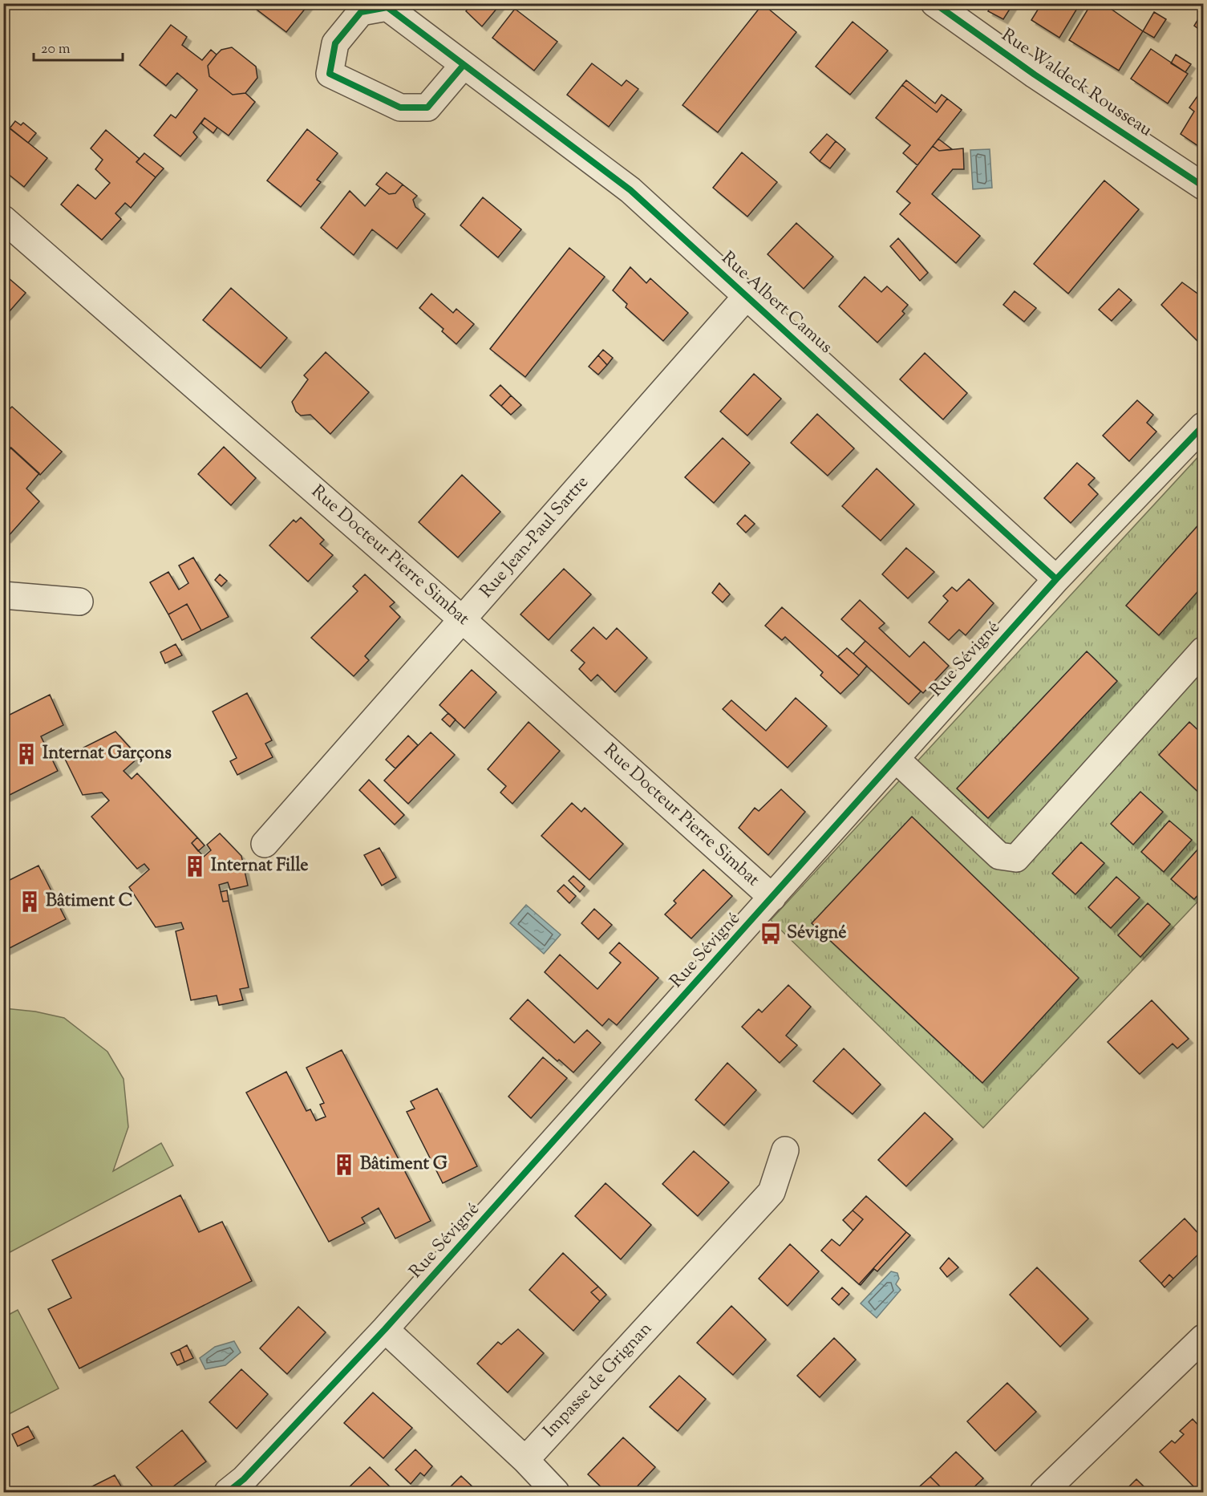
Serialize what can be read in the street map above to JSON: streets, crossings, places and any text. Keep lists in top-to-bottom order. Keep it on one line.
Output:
{"streets":{"street":["Rue Waldeck Rousseau","Rue Albert Camus","Rue Jean-Paul Sartre","Rue Docteur Pierre Simbat","Rue Sévigné","Impasse de Grignan"]},"crossings":[["Rue Albert Camus","Rue Jean-Paul Sartre"],["Rue Albert Camus","Rue Sévigné"],["Rue Jean-Paul Sartre","Rue Docteur Pierre Simbat"],["Rue Docteur Pierre Simbat","Rue Sévigné"]],"places":{"building":["Internat Garçons","Internat Fille","Bâtiment C","Bâtiment G"],"bus stop":["Sévigné"]},"scale_bar":"20 m"}
